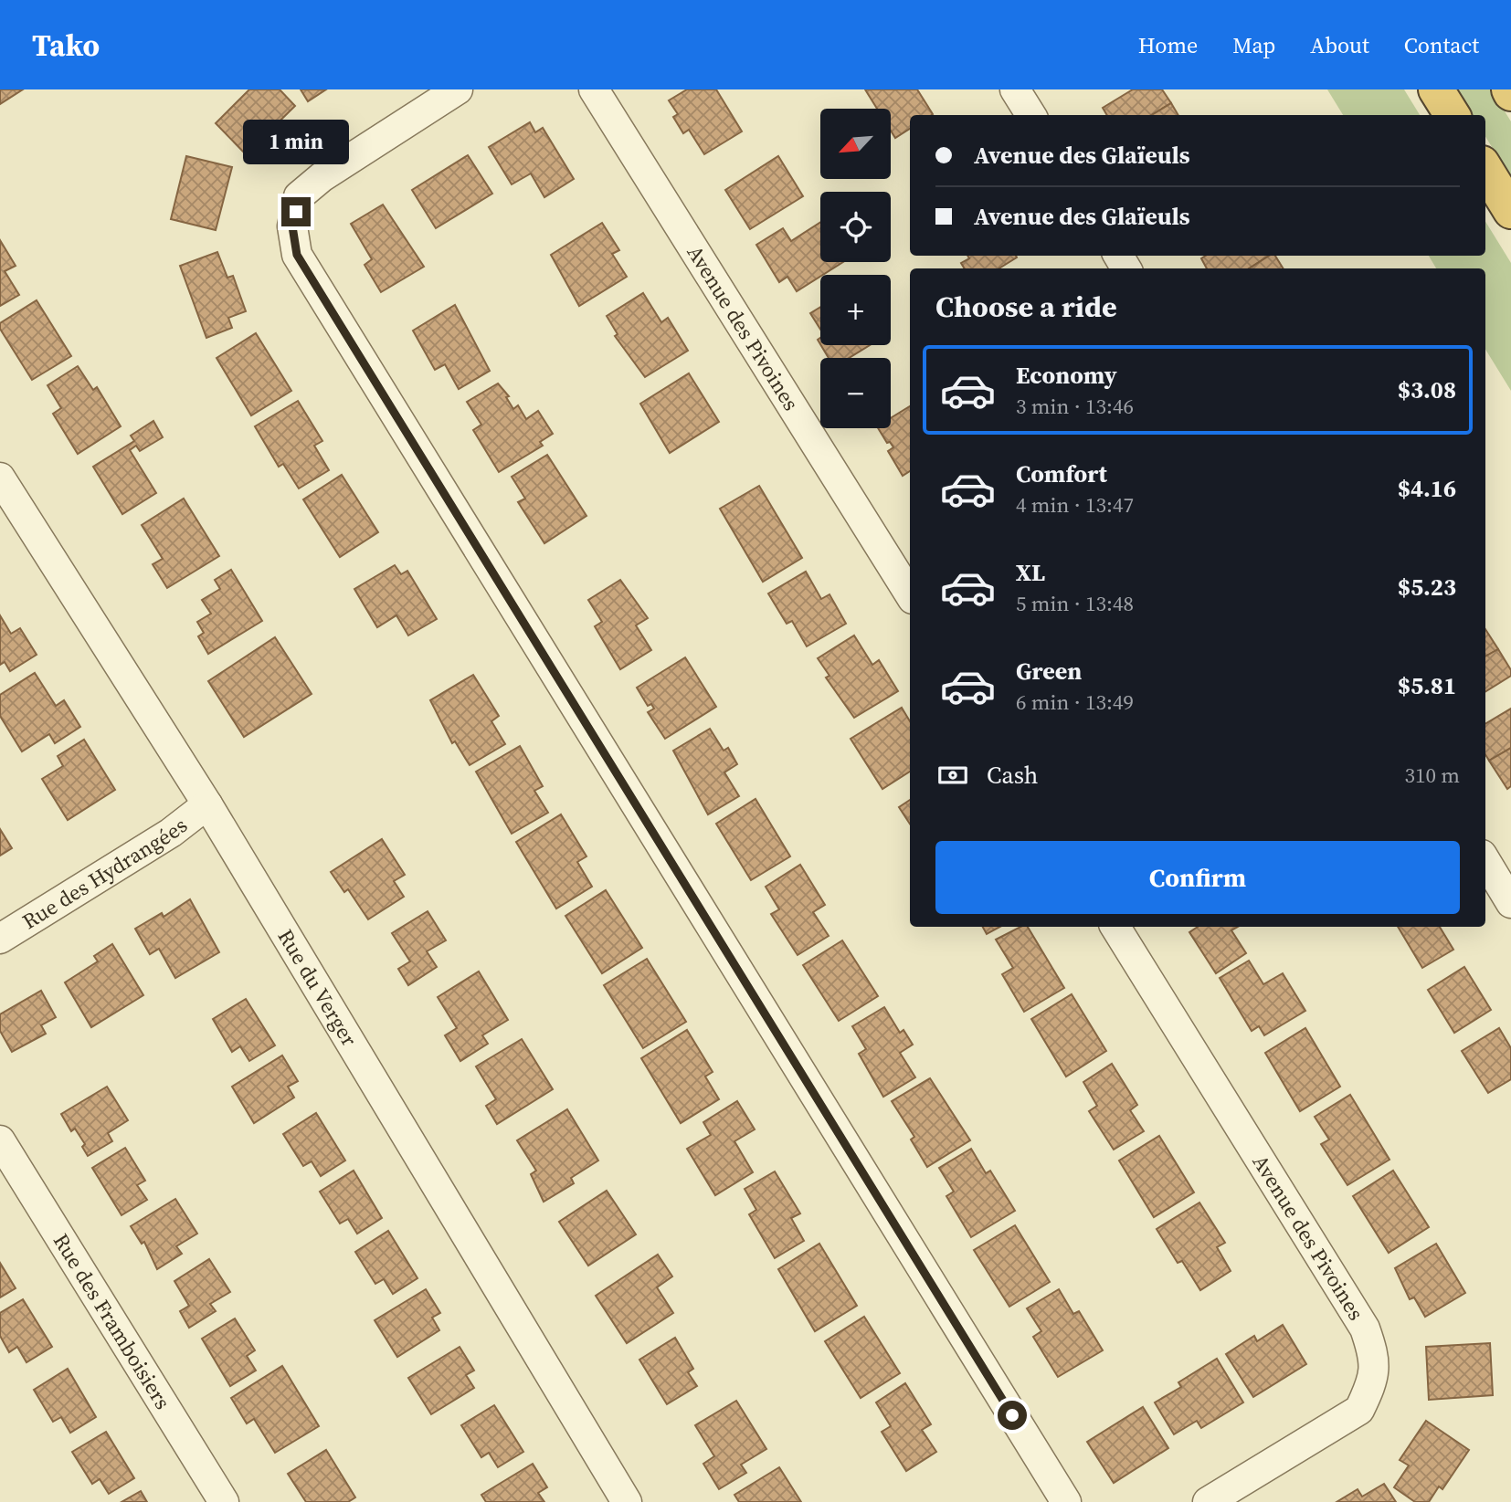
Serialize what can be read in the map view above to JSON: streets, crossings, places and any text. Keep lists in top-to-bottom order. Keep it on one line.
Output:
{"streets":{"street":["Avenue des Pivoines","Rue des Hydrangées","Rue du Verger","Rue des Framboisiers"]},"crossings":[["Rue des Hydrangées","Rue du Verger"]],"north":"bottom left","page":{"header":"Tako","nav":["Home","Map","About","Contact"],"map_buttons":["+","−"],"banner":["Avenue des Glaïeuls","Avenue des Glaïeuls"],"bubble":"1 min","heading":"Choose a ride","list":[{"name":"Economy","note":"3 min · 13:46","value":"$3.08"},{"name":"Comfort","note":"4 min · 13:47","value":"$4.16"},{"name":"XL","note":"5 min · 13:48","value":"$5.23"},{"name":"Green","note":"6 min · 13:49","value":"$5.81"}],"pay":["Cash","310 m"],"buttons":"Confirm"}}
